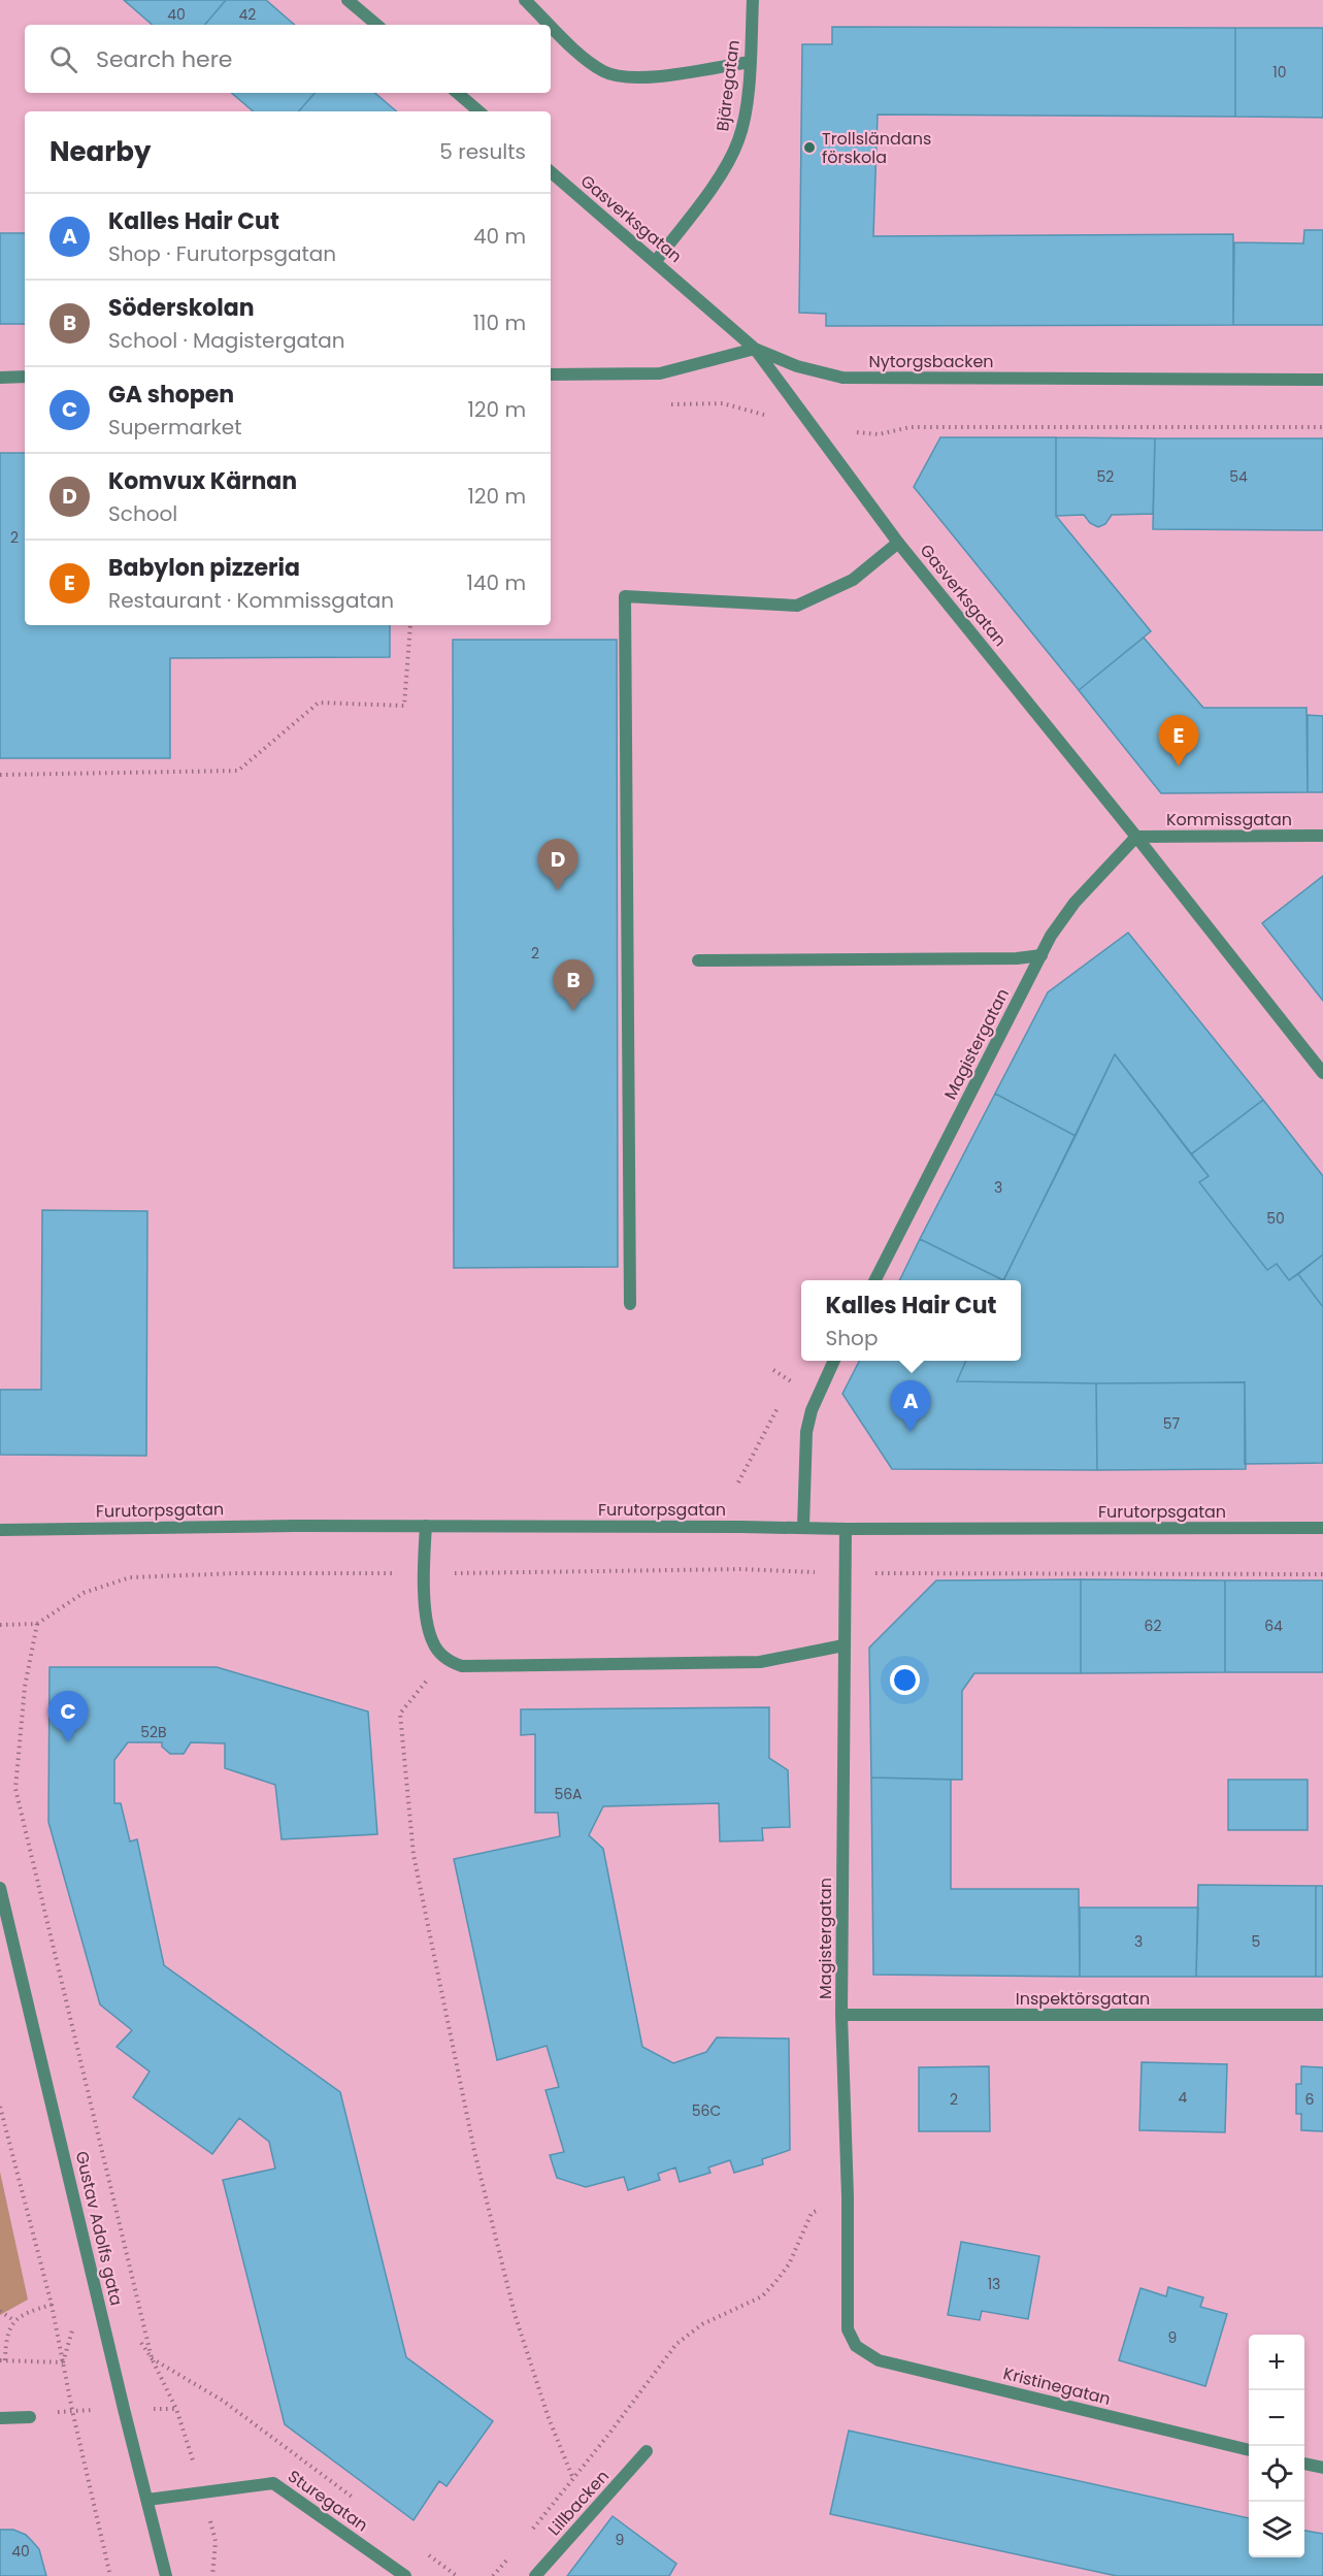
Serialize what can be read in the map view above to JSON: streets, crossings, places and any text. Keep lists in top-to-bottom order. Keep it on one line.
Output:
{"streets":{"street":["Bjäregatan","Gasverksgatan","Nytorgsbacken","Kommissgatan","Magistergatan","Furutorpsgatan","Inspektörsgatan","Gustav Adolfs gata","Kristinegatan","Sturegatan","Lillbacken"]},"crossings":[["Bjäregatan","Gasverksgatan"],["Gasverksgatan","Nytorgsbacken"],["Gasverksgatan","Kommissgatan"],["Gasverksgatan","Magistergatan"],["Kommissgatan","Magistergatan"],["Magistergatan","Furutorpsgatan"],["Magistergatan","Inspektörsgatan"],["Magistergatan","Kristinegatan"],["Gustav Adolfs gata","Sturegatan"]],"places":["Trollsländans förskola"],"house_numbers":["40","42","10","52","54","2","2","3","50","57","62","64","52B","56A","3","5","4","2","6","56C","13","9","9","40"],"page":{"search":"Search here","heading":["Nearby","5 results"],"list":[{"mark":"A","name":"Kalles Hair Cut","note":"Shop · Furutorpsgatan","value":"40 m"},{"mark":"B","name":"Söderskolan","note":"School · Magistergatan","value":"110 m"},{"mark":"C","name":"GA shopen","note":"Supermarket","value":"120 m"},{"mark":"D","name":"Komvux Kärnan","note":"School","value":"120 m"},{"mark":"E","name":"Babylon pizzeria","note":"Restaurant · Kommissgatan","value":"140 m"}],"pins":["E","D","B","A","C"],"popup":["Kalles Hair Cut","Shop"],"map_buttons":["+","−"]}}
